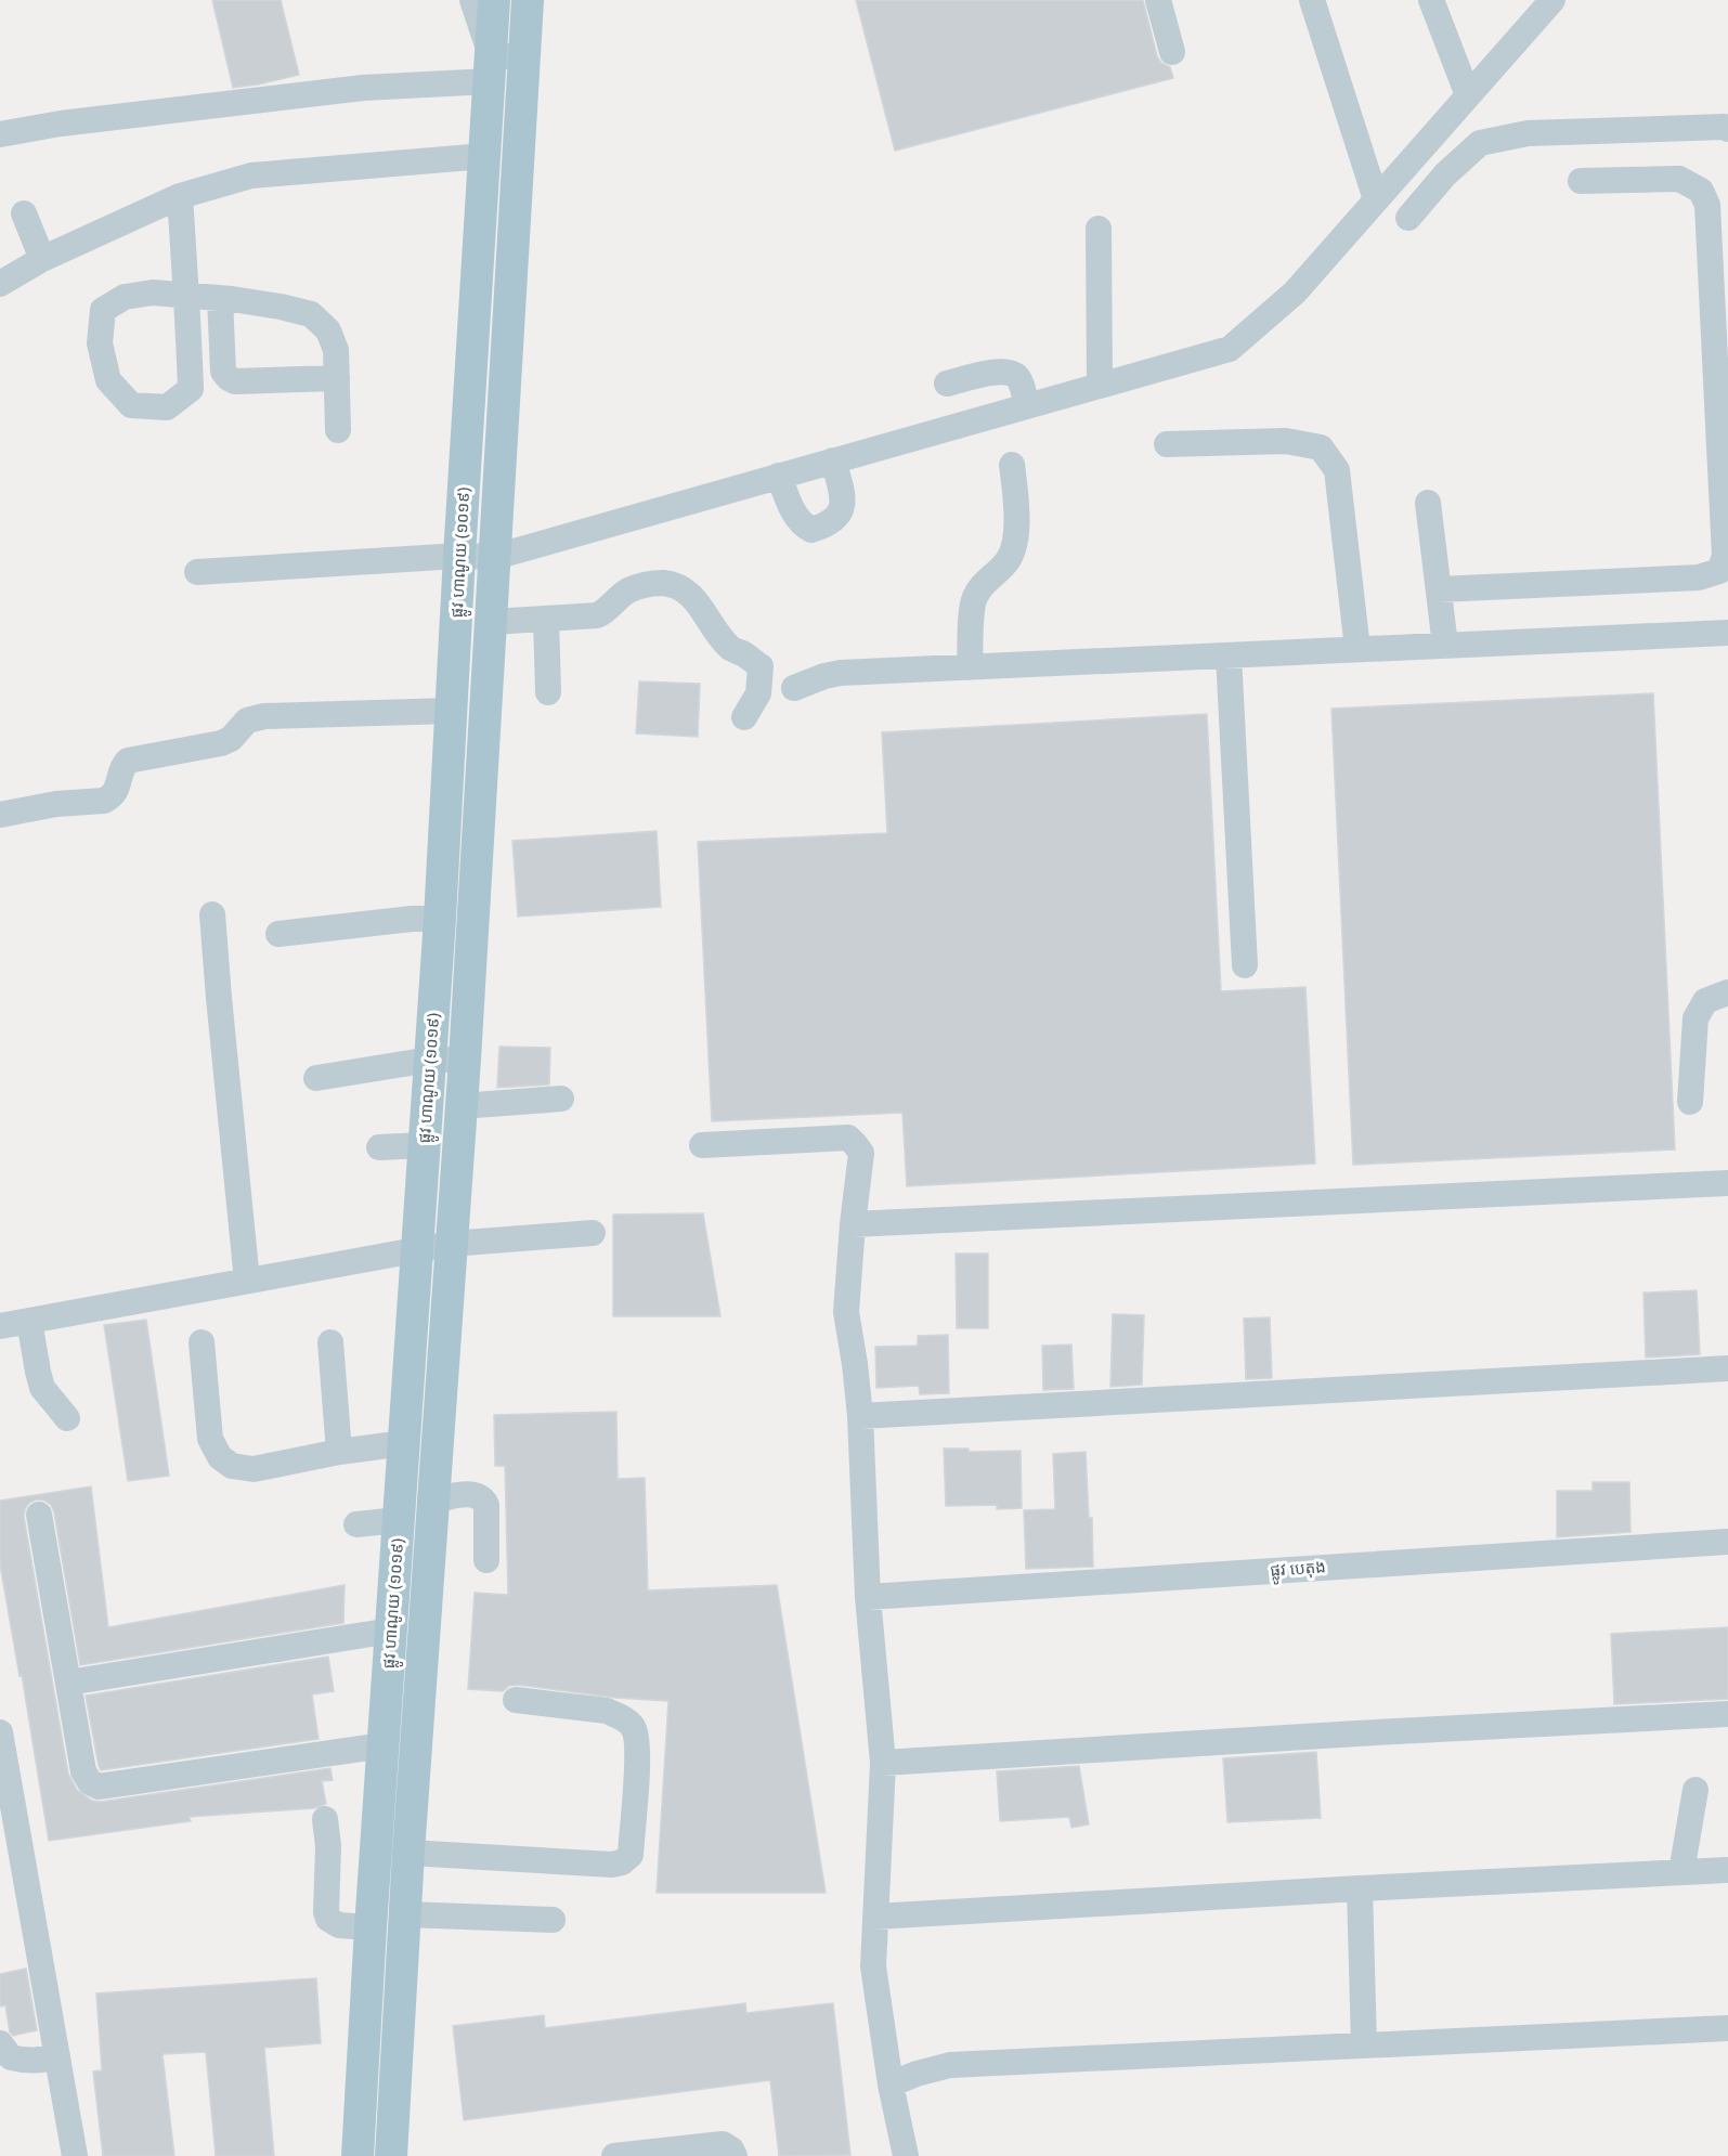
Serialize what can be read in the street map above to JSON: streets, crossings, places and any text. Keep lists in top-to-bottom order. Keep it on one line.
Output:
{"streets":{"main road":["ផ្លូវ ហាណូយ (១០១៩)"],"street":["ផ្លូវ បេតុង"]}}
